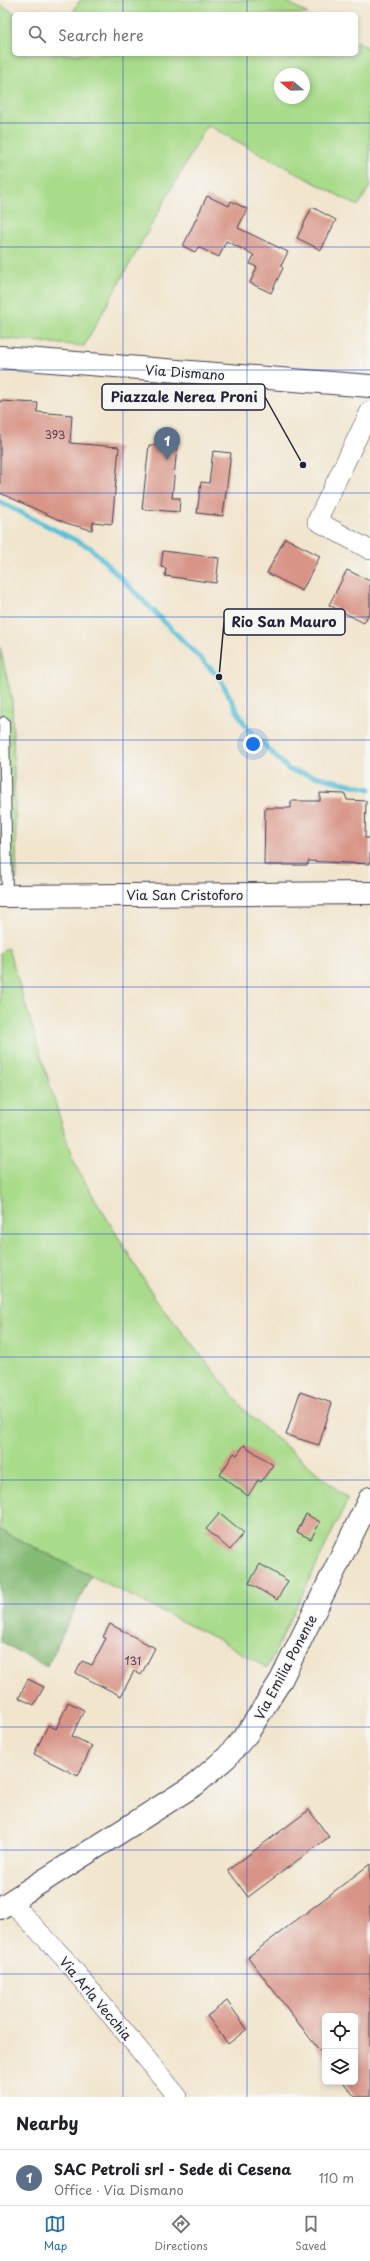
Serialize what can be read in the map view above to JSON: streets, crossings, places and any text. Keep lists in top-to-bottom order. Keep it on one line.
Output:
{"streets":{"main road":["Via Dismano","Via San Cristoforo","Via Emilia Ponente"],"street":["Via Arla Vecchia"]},"crossings":[["Via Emilia Ponente","Via Arla Vecchia"]],"places":["Piazzale Nerea Proni","Rio San Mauro"],"house_numbers":["393","131"],"north":"left","page":{"search":"Search here","pins":"1","heading":"Nearby","list":[{"mark":"1","name":"SAC Petroli srl - Sede di Cesena","note":"Office · Via Dismano","value":"110 m"}],"nav":["Map","Directions","Saved"]}}
